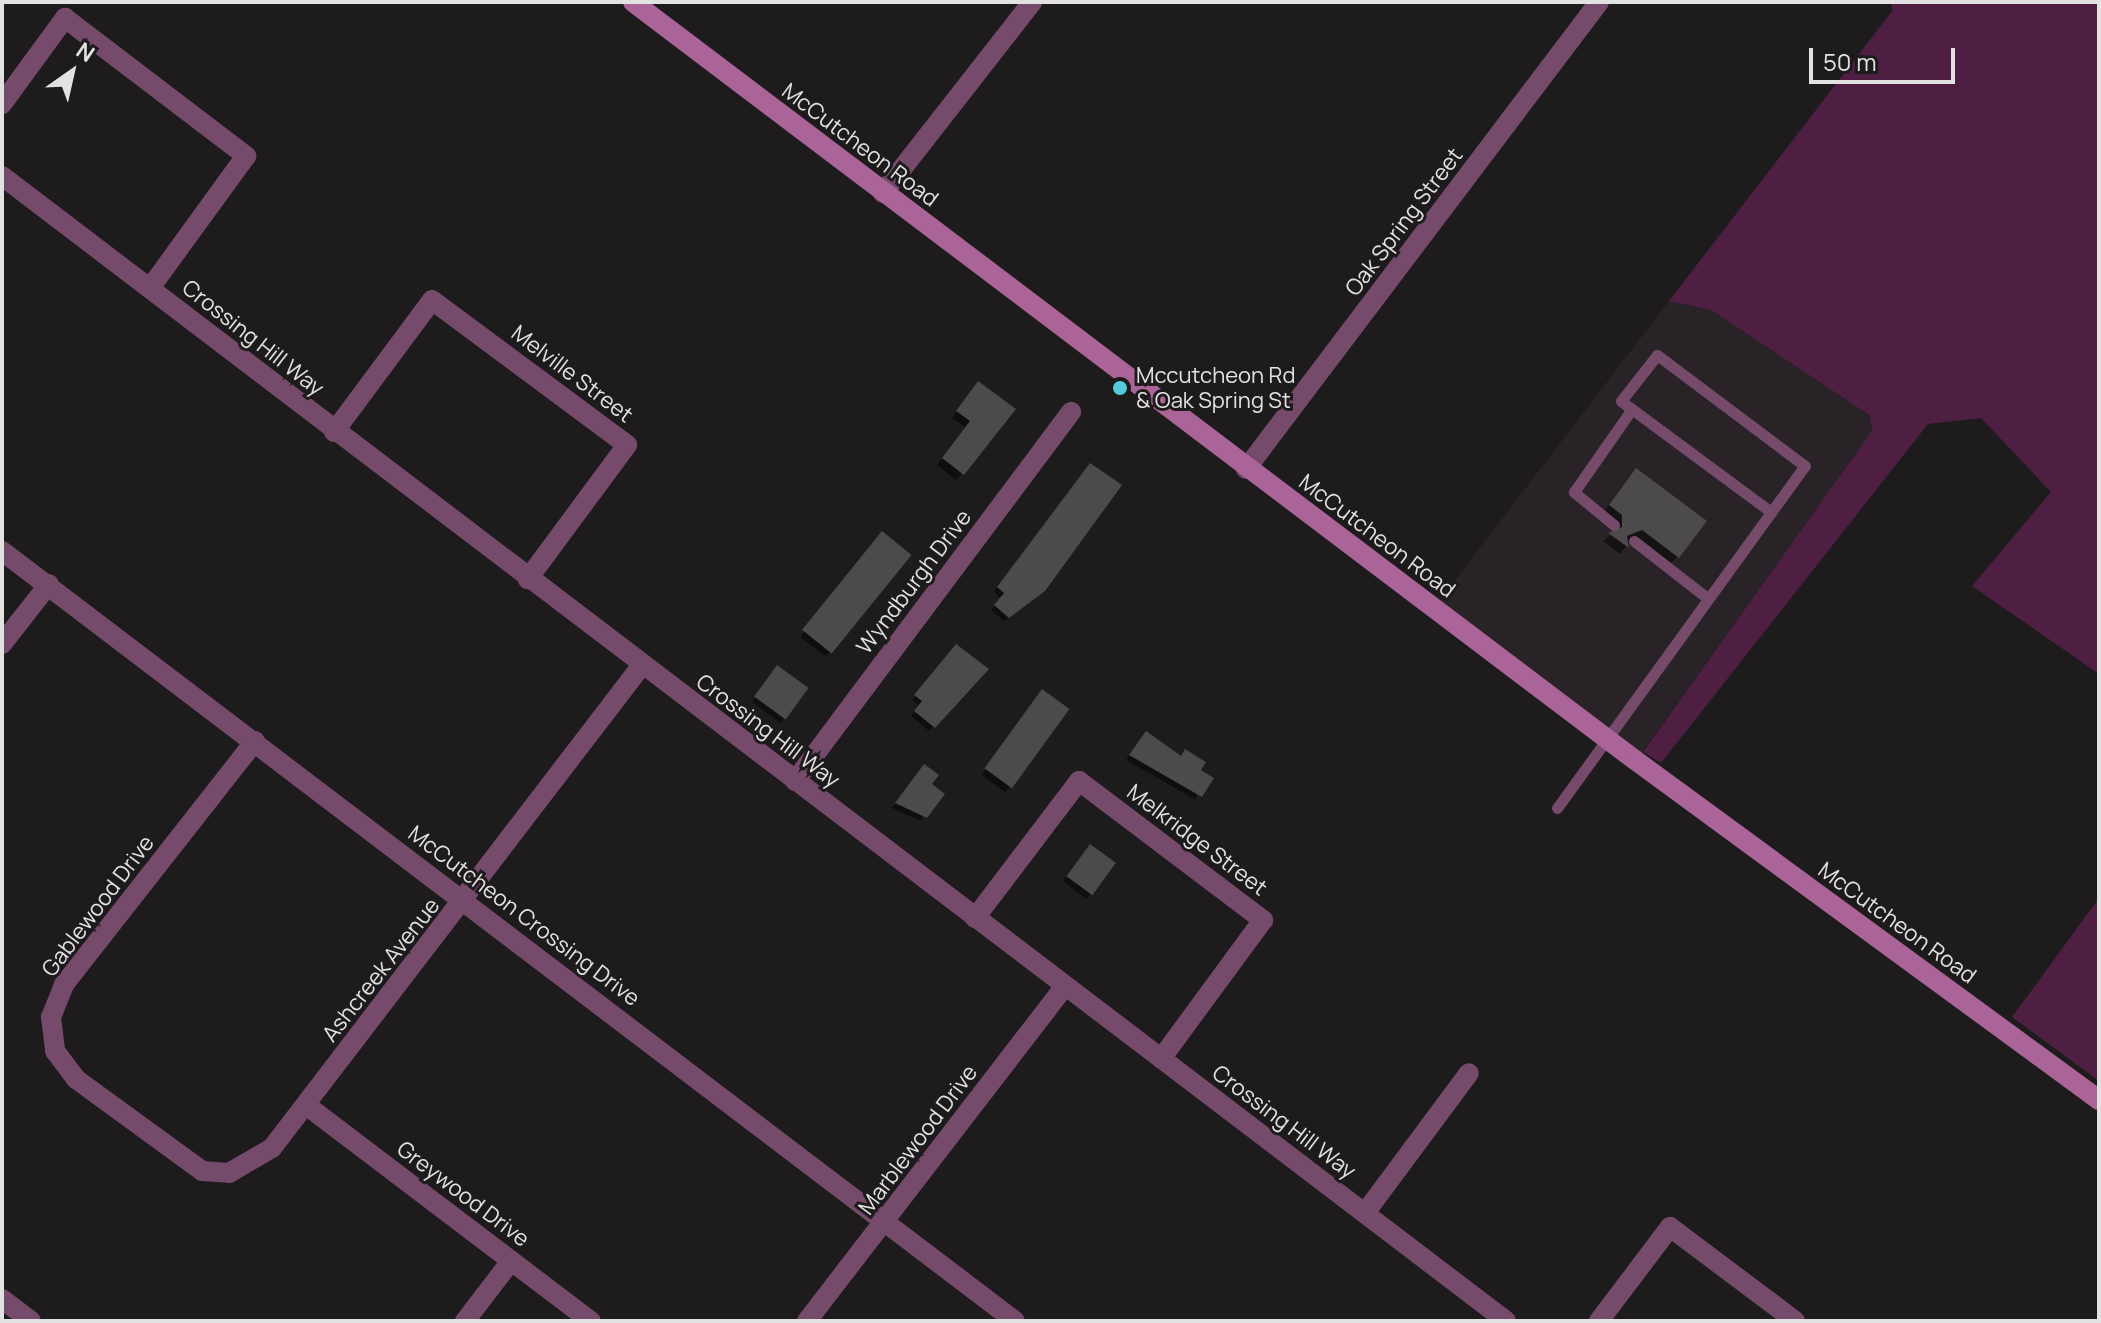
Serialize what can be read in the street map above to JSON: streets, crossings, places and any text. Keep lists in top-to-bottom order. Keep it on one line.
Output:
{"streets":{"main road":["McCutcheon Road"],"street":["Oak Spring Street","Crossing Hill Way","Melville Street","Wyndburgh Drive","Melkridge Street","Gablewood Drive","McCutcheon Crossing Drive","Ashcreek Avenue","Marblewood Drive","Greywood Drive"]},"crossings":[["McCutcheon Road","Oak Spring Street"],["Crossing Hill Way","Melville Street"],["Crossing Hill Way","Wyndburgh Drive"],["Crossing Hill Way","Melkridge Street"],["Crossing Hill Way","Ashcreek Avenue"],["Crossing Hill Way","Marblewood Drive"],["Gablewood Drive","McCutcheon Crossing Drive"],["Gablewood Drive","Ashcreek Avenue"],["McCutcheon Crossing Drive","Ashcreek Avenue"],["McCutcheon Crossing Drive","Marblewood Drive"],["Ashcreek Avenue","Greywood Drive"]],"places":["Mccutcheon Rd & Oak Spring St"],"scale_bar":"50 m","north":"top right"}
